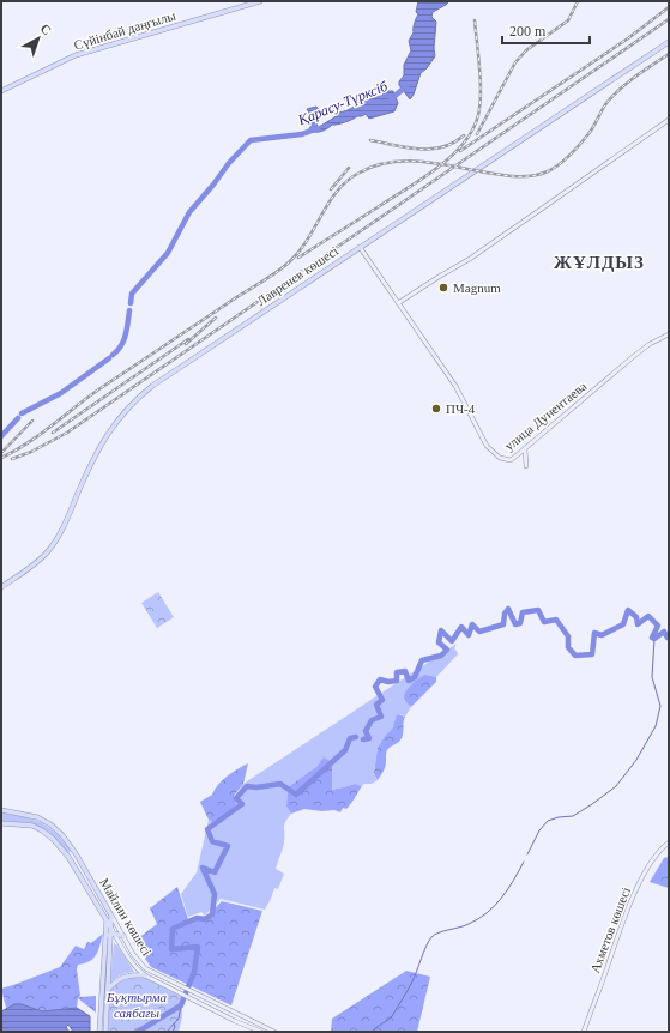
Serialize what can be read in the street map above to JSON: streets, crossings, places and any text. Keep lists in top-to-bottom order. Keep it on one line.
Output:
{"streets":{"main road":["Сүйінбай даңғылы","Лавренев көшесі","Майлин көшесі"],"street":["улица Дунентаева","Ахметов көшесі"]},"crossings":[["Лавренев көшесі","улица Дунентаева"]],"districts":["ЖҰЛДЫЗ"],"water":["Қарасу-Түрксіб"],"parks":["Бұқтырма саябағы"],"places":["Magnum","ПЧ-4"],"scale_bar":"200 m","north":"top right"}
